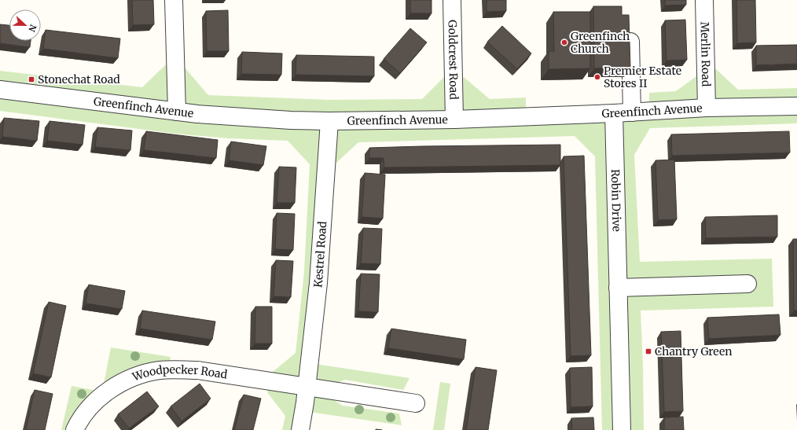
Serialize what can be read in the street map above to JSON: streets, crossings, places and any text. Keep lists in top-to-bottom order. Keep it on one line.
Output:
{"streets":{"street":["Merlin Road","Goldcrest Road","Greenfinch Avenue","Robin Drive","Kestrel Road","Woodpecker Road"]},"crossings":[["Merlin Road","Greenfinch Avenue"],["Goldcrest Road","Greenfinch Avenue"],["Greenfinch Avenue","Robin Drive"],["Greenfinch Avenue","Kestrel Road"],["Kestrel Road","Woodpecker Road"]],"places":{"other":["Greenfinch Church","Premier Estate Stores II"],"transit":["Stonechat Road","Chantry Green"]},"north":"right"}
